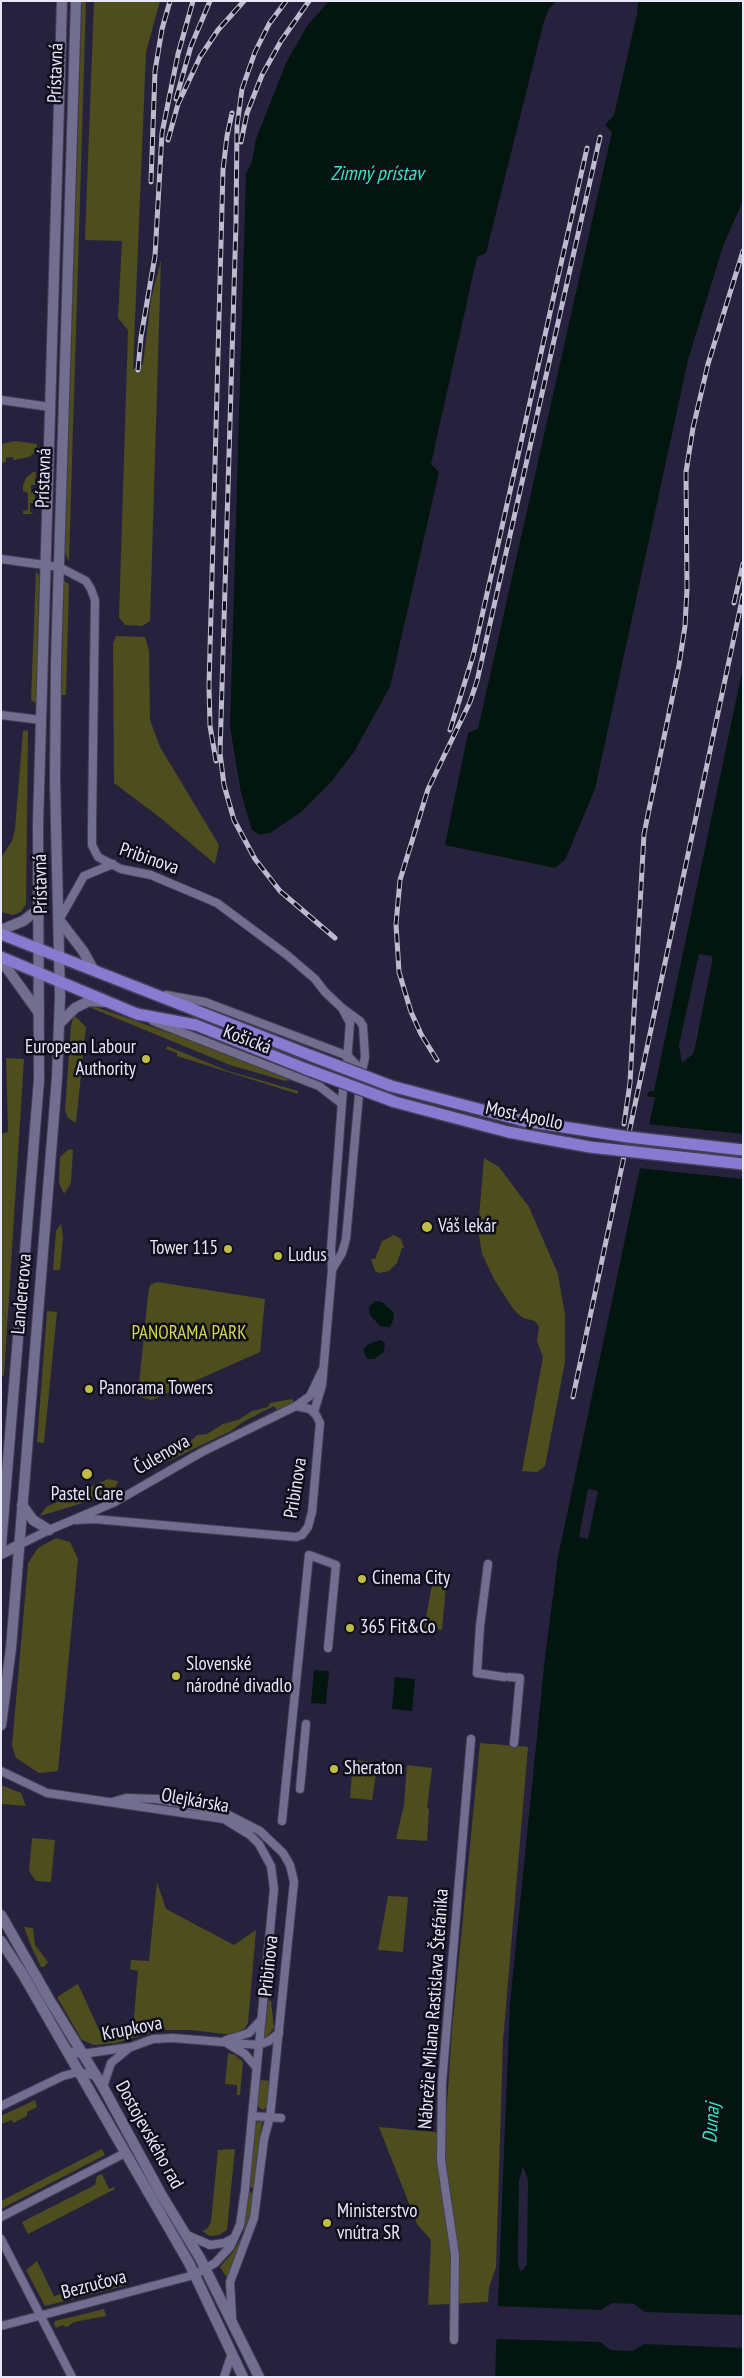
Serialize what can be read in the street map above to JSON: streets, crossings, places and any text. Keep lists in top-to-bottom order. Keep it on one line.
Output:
{"streets":{"main road":["Prístavná","Košická","Most Apollo","Landererova","Čulenova","Dostojevského rad"],"street":["Pribinova","Olejkárska","Nábrežie Milana Rastislava Štefánika","Krupkova","Bezručova"]},"crossings":[["Prístavná","Pribinova"],["Prístavná","Košická"],["Prístavná","Landererova"],["Pribinova","Košická"],["Pribinova","Čulenova"],["Pribinova","Olejkárska"],["Pribinova","Krupkova"],["Pribinova","Dostojevského rad"],["Pribinova","Bezručova"],["Košická","Most Apollo"],["Košická","Landererova"],["Landererova","Čulenova"],["Krupkova","Dostojevského rad"],["Dostojevského rad","Bezručova"]],"water":["Zimný prístav","Dunaj"],"parks":["PANORAMA PARK"],"places":["European Labour Authority","Váš lekár","Tower 115","Ludus","Panorama Towers","Pastel Care","Cinema City","365 Fit&Co","Slovenské národné divadlo","Sheraton","Ministerstvo vnútra SR"]}
